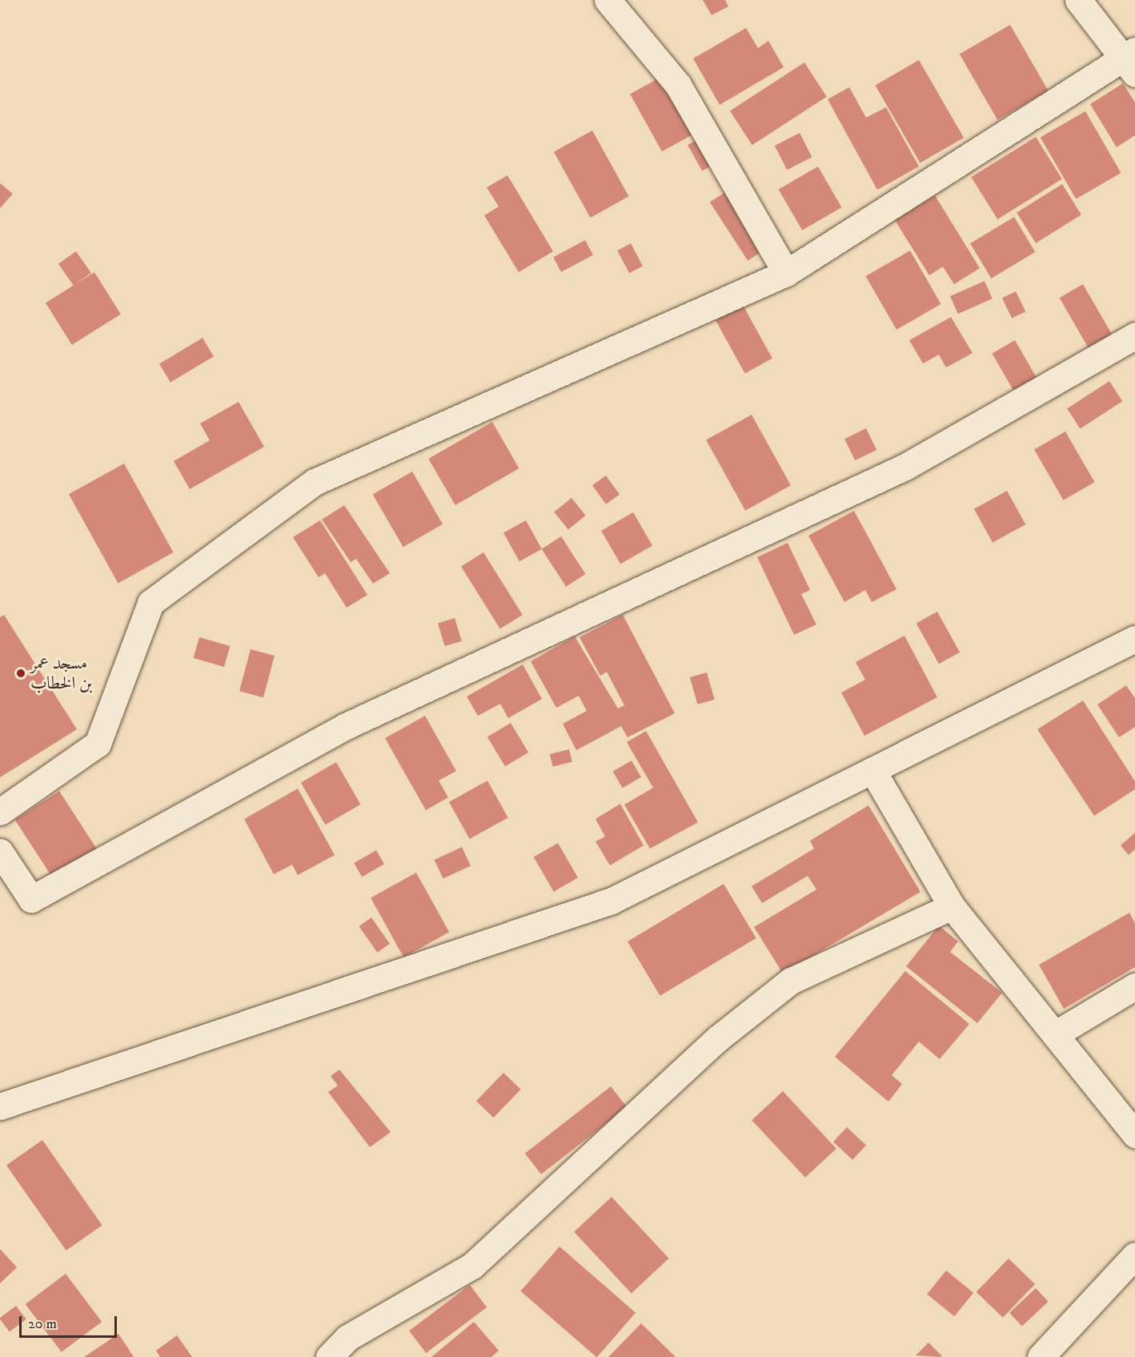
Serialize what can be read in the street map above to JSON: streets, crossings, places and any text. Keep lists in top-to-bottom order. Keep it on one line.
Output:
{"places":["مسجد عمر بن الخطاب"],"scale_bar":"20 m"}
